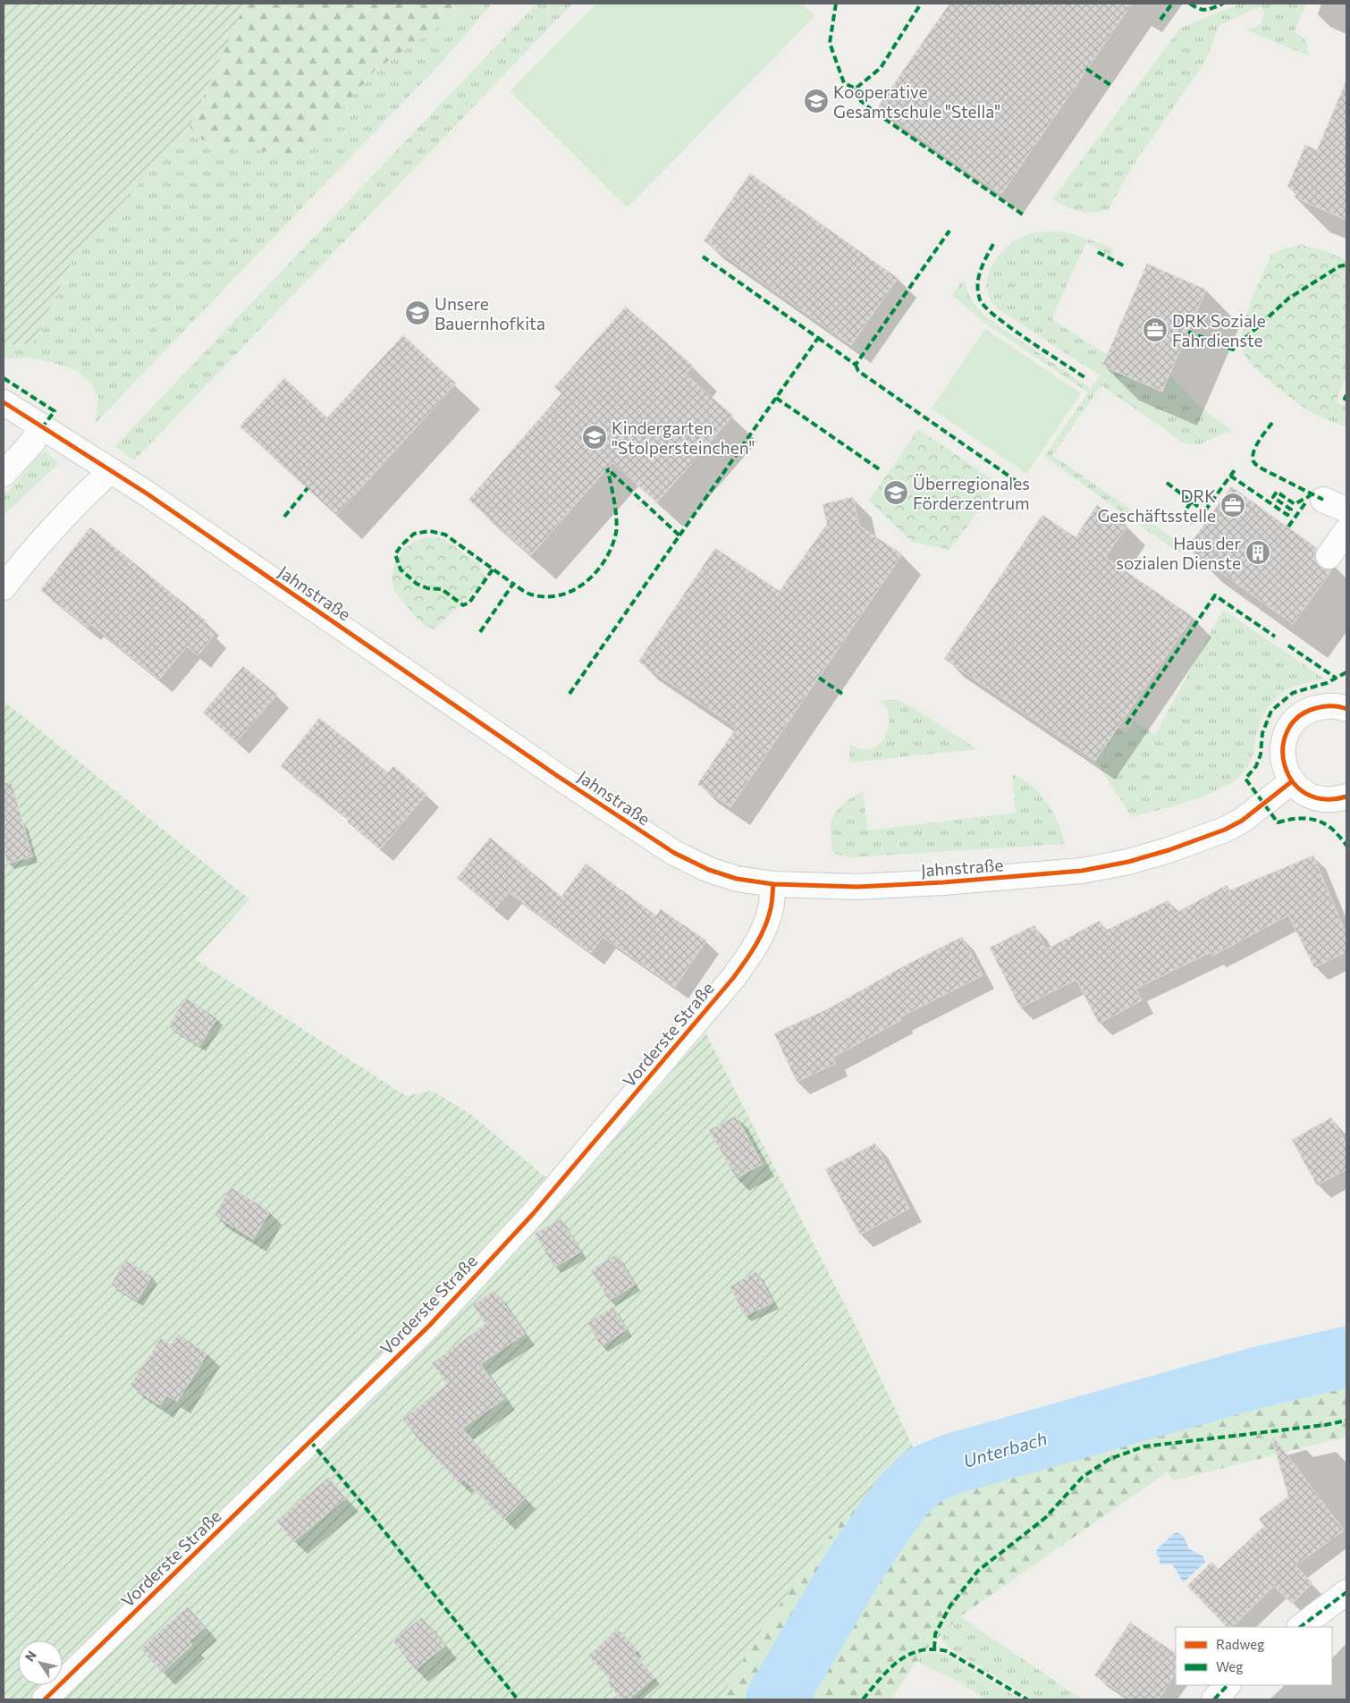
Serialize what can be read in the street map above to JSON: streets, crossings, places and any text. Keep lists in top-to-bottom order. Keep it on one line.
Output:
{"streets":{"street":["Jahnstraße","Vorderste Straße"]},"crossings":[["Jahnstraße","Vorderste Straße"]],"water":["Unterbach"],"places":{"school or university":["Kooperative Gesamtschule \"Stella\"","Unsere Bauernhofkita","Kindergarten \"Stolpersteinchen\"","Überregionales Förderzentrum"],"office":["DRK Soziale Fahrdienste","DRK Geschäftsstelle"],"building":["Haus der sozialen Dienste"]},"legend":["Radweg","Weg"],"north":"top left"}
